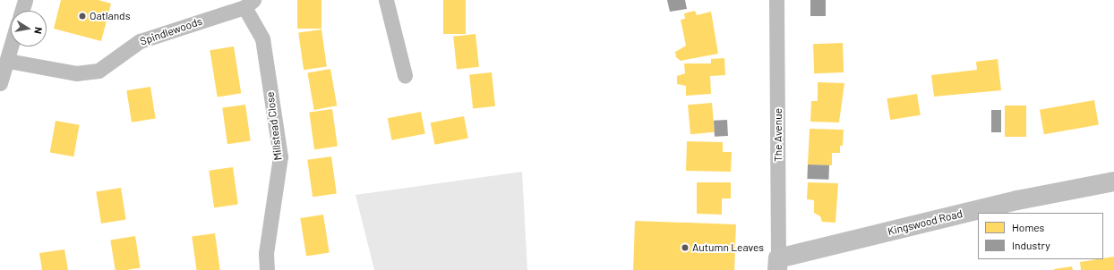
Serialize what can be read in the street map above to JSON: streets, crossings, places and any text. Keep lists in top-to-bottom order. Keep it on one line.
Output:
{"streets":{"street":["Spindlewoods","Millstead Close","The Avenue","Kingswood Road"]},"crossings":[["Spindlewoods","Millstead Close"],["The Avenue","Kingswood Road"]],"places":["Oatlands","Autumn Leaves"],"legend":["Homes","Industry"],"north":"right"}
